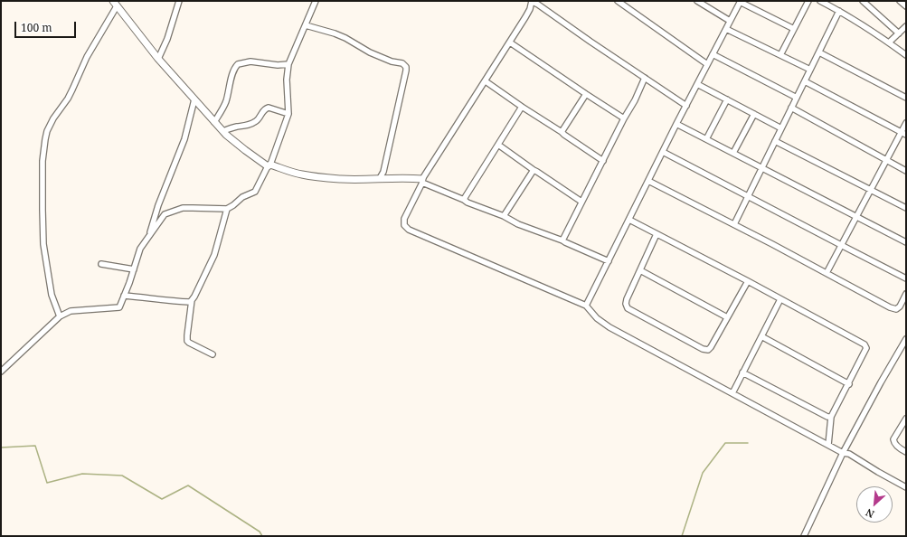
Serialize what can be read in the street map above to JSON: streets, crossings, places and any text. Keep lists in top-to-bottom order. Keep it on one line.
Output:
{"scale_bar":"100 m","north":"bottom left"}
